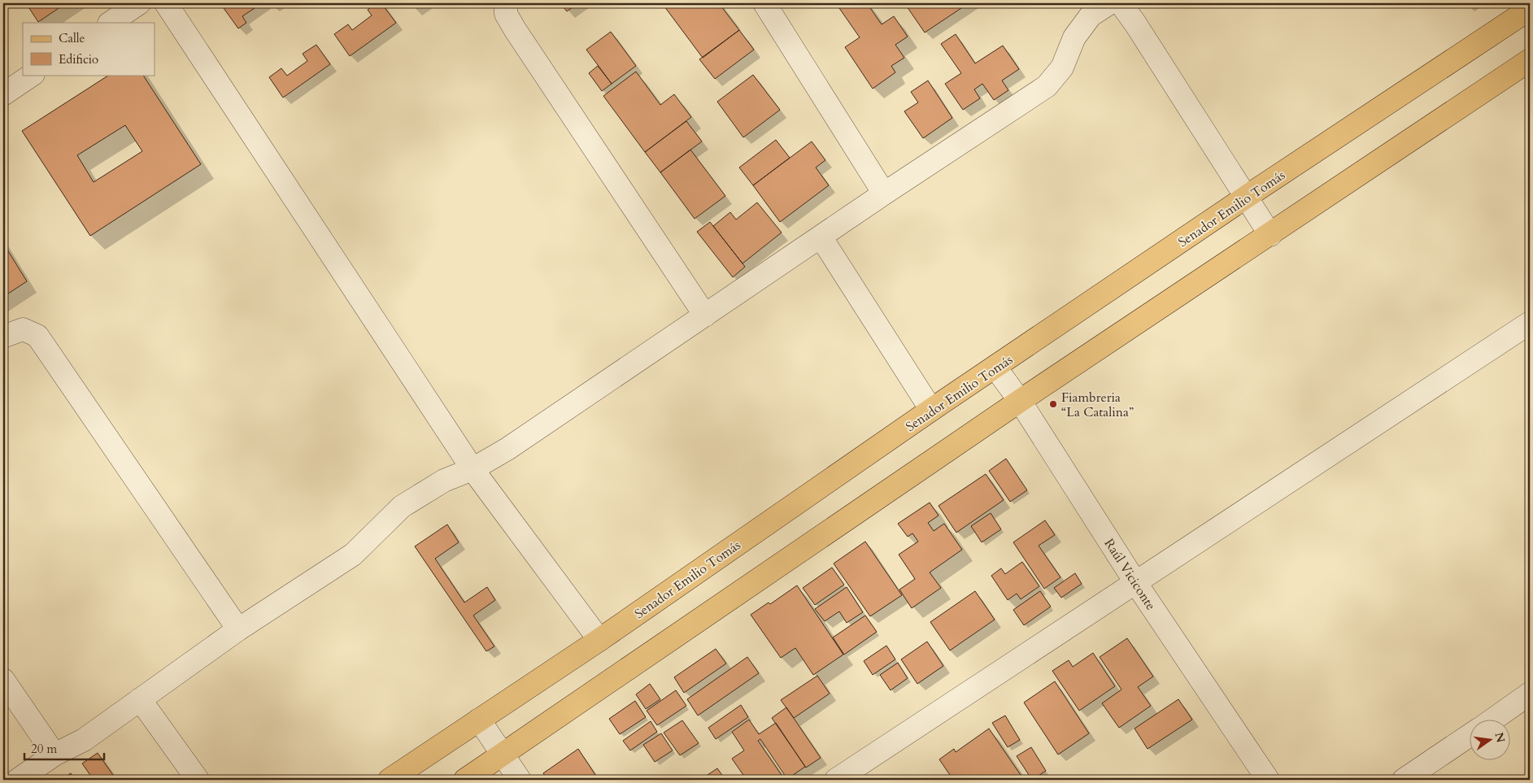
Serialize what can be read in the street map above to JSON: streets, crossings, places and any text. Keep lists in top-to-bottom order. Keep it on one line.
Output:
{"streets":{"main road":["Senador Emilio Tomás"],"street":["Raúl Viciconte"]},"crossings":[["Senador Emilio Tomás","Raúl Viciconte"]],"places":["Fiambreria “La Catalina”"],"legend":["Calle","Edificio"],"scale_bar":"20 m","north":"right"}
